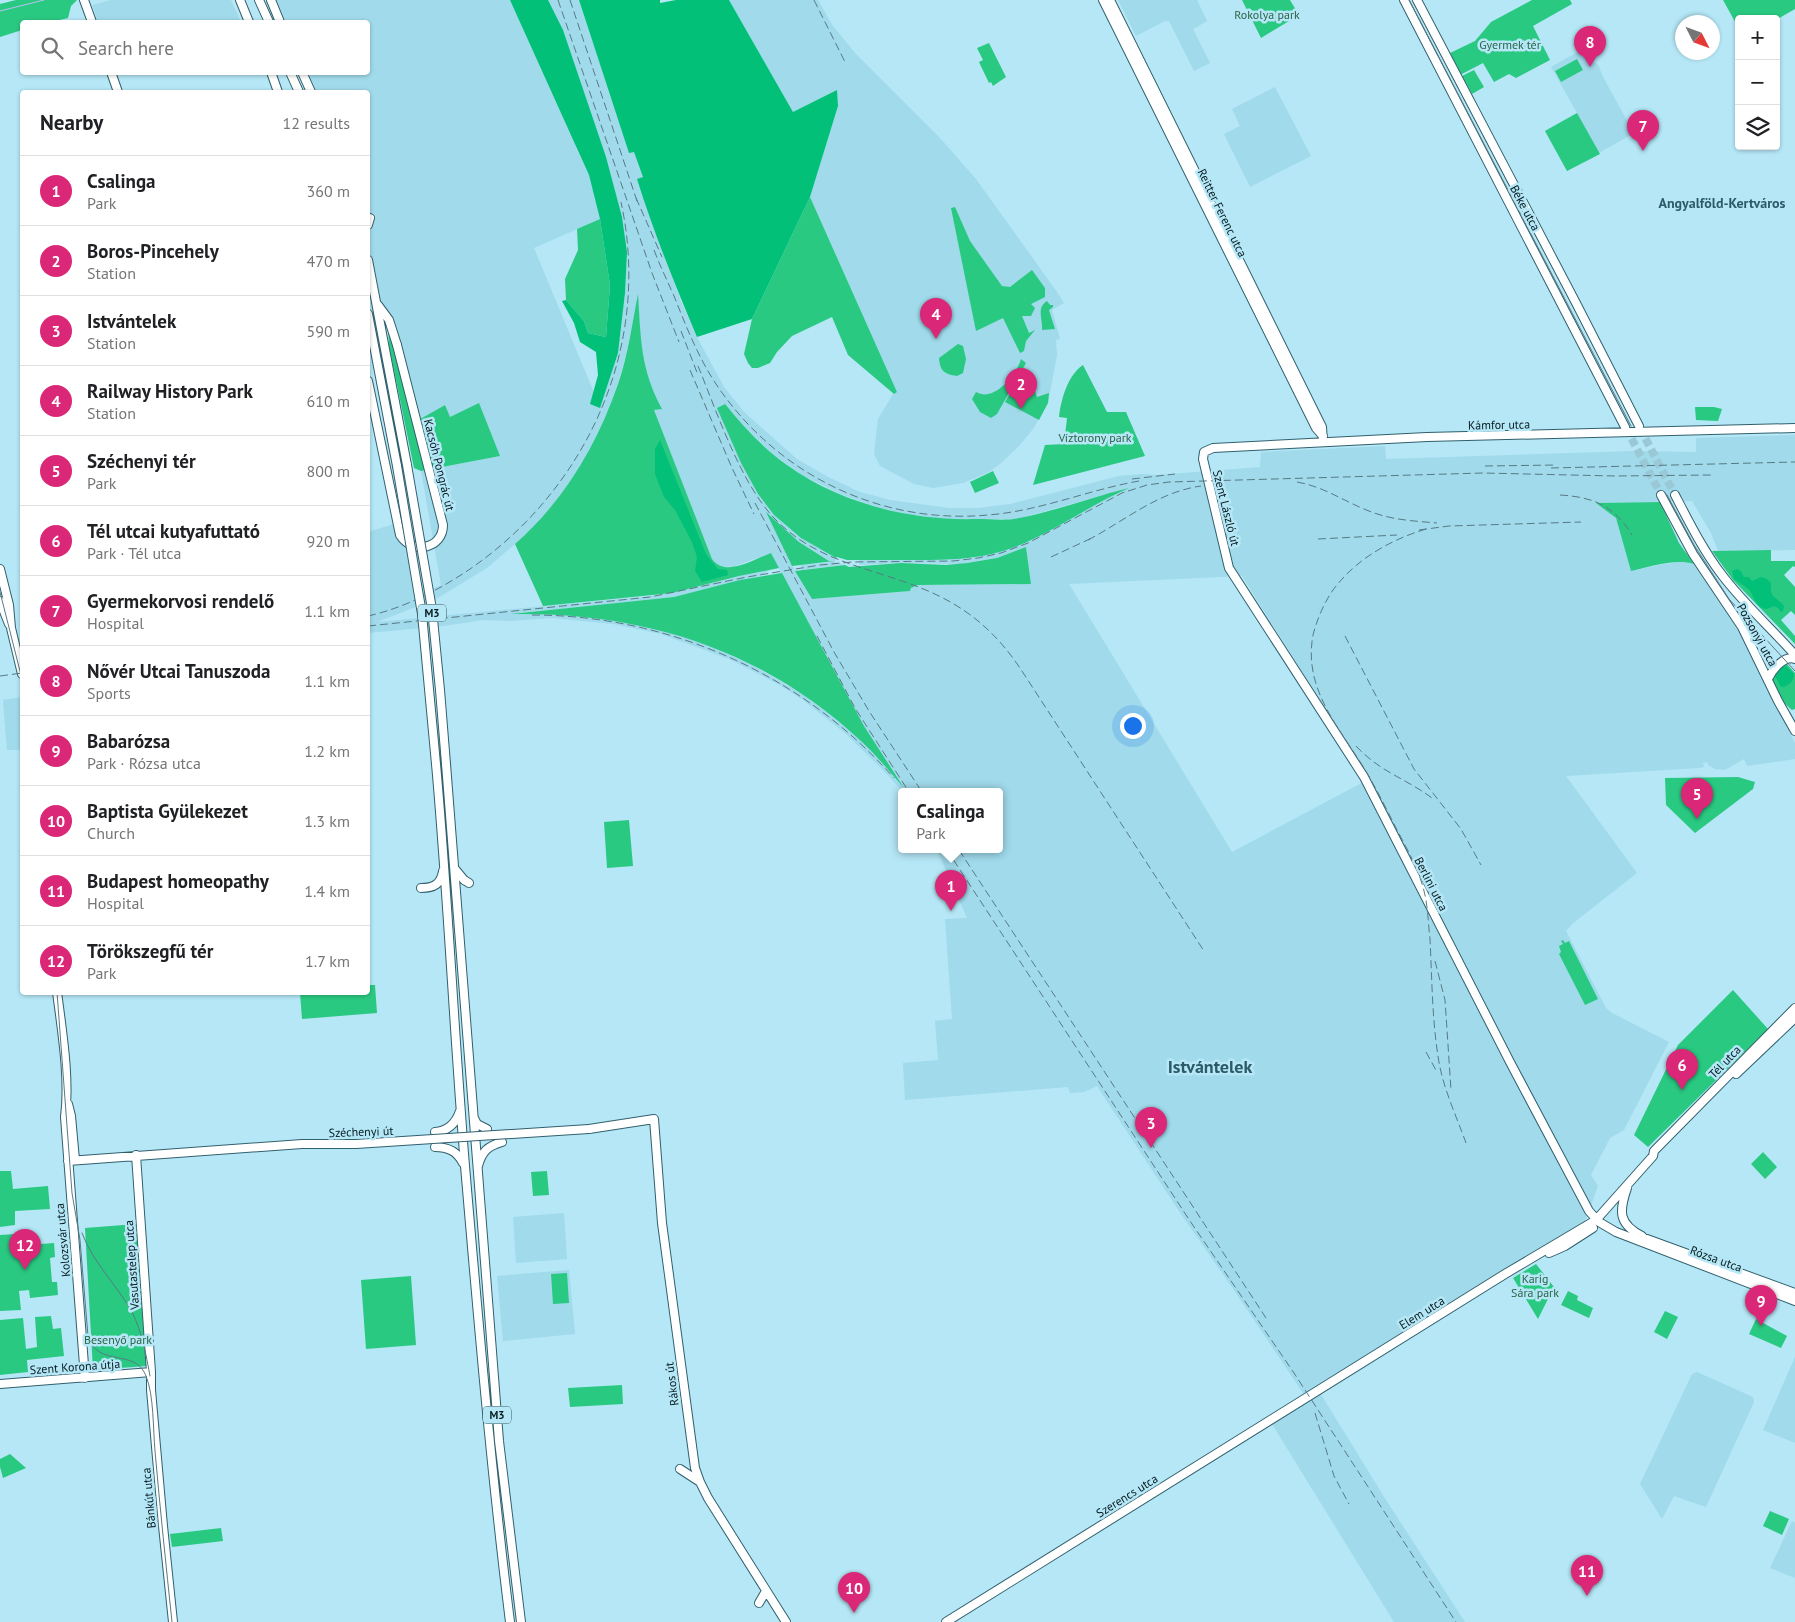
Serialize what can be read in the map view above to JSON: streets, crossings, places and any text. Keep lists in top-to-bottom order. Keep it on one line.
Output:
{"streets":{"street":["Béke utca","Reitter Ferenc utca","Kámfor utca","Kacsóh Pongrác út","Szent László út","M3","Pozsonyi utca","Berlini utca","Tél utca","Széchenyi út","Kolozsvár utca","Rózsa utca","Vasutastelep utca","Elem utca","Szent Korona útja","Rákos út","Szerencs utca","Bánkút utca"]},"crossings":[["Reitter Ferenc utca","Kámfor utca"],["Kámfor utca","Szent László út"],["Kacsóh Pongrác út","M3"],["Szent László út","Berlini utca"],["Berlini utca","Tél utca"],["Berlini utca","Rózsa utca"],["Berlini utca","Elem utca"],["Tél utca","Rózsa utca"],["Tél utca","Elem utca"],["Széchenyi út","Kolozsvár utca"],["Széchenyi út","Vasutastelep utca"],["Széchenyi út","Rákos út"],["Kolozsvár utca","Szent Korona útja"],["Rózsa utca","Elem utca"],["Vasutastelep utca","Szent Korona útja"],["Vasutastelep utca","Bánkút utca"],["Elem utca","Szerencs utca"],["Szent Korona útja","Bánkút utca"]],"districts":["Angyalföld-Kertváros","Istvántelek"],"parks":["Rokolya park","Gyermek tér","Víztorony park","Karig Sára park","Besenyő park"],"north":"bottom right","page":{"map_buttons":["+","−"],"search":"Search here","pins":["8","7","4","2","5","1","6","3","12","9","11","10"],"heading":["Nearby","12 results"],"list":[{"mark":"1","name":"Csalinga","note":"Park","value":"360 m"},{"mark":"2","name":"Boros-Pincehely","note":"Station","value":"470 m"},{"mark":"3","name":"Istvántelek","note":"Station","value":"590 m"},{"mark":"4","name":"Railway History Park","note":"Station","value":"610 m"},{"mark":"5","name":"Széchenyi tér","note":"Park","value":"800 m"},{"mark":"6","name":"Tél utcai kutyafuttató","note":"Park · Tél utca","value":"920 m"},{"mark":"7","name":"Gyermekorvosi rendelő","note":"Hospital","value":"1.1 km"},{"mark":"8","name":"Nővér Utcai Tanuszoda","note":"Sports","value":"1.1 km"},{"mark":"9","name":"Babarózsa","note":"Park · Rózsa utca","value":"1.2 km"},{"mark":"10","name":"Baptista Gyülekezet","note":"Church","value":"1.3 km"},{"mark":"11","name":"Budapest homeopathy","note":"Hospital","value":"1.4 km"},{"mark":"12","name":"Törökszegfű tér","note":"Park","value":"1.7 km"}],"popup":["Csalinga","Park"]}}
